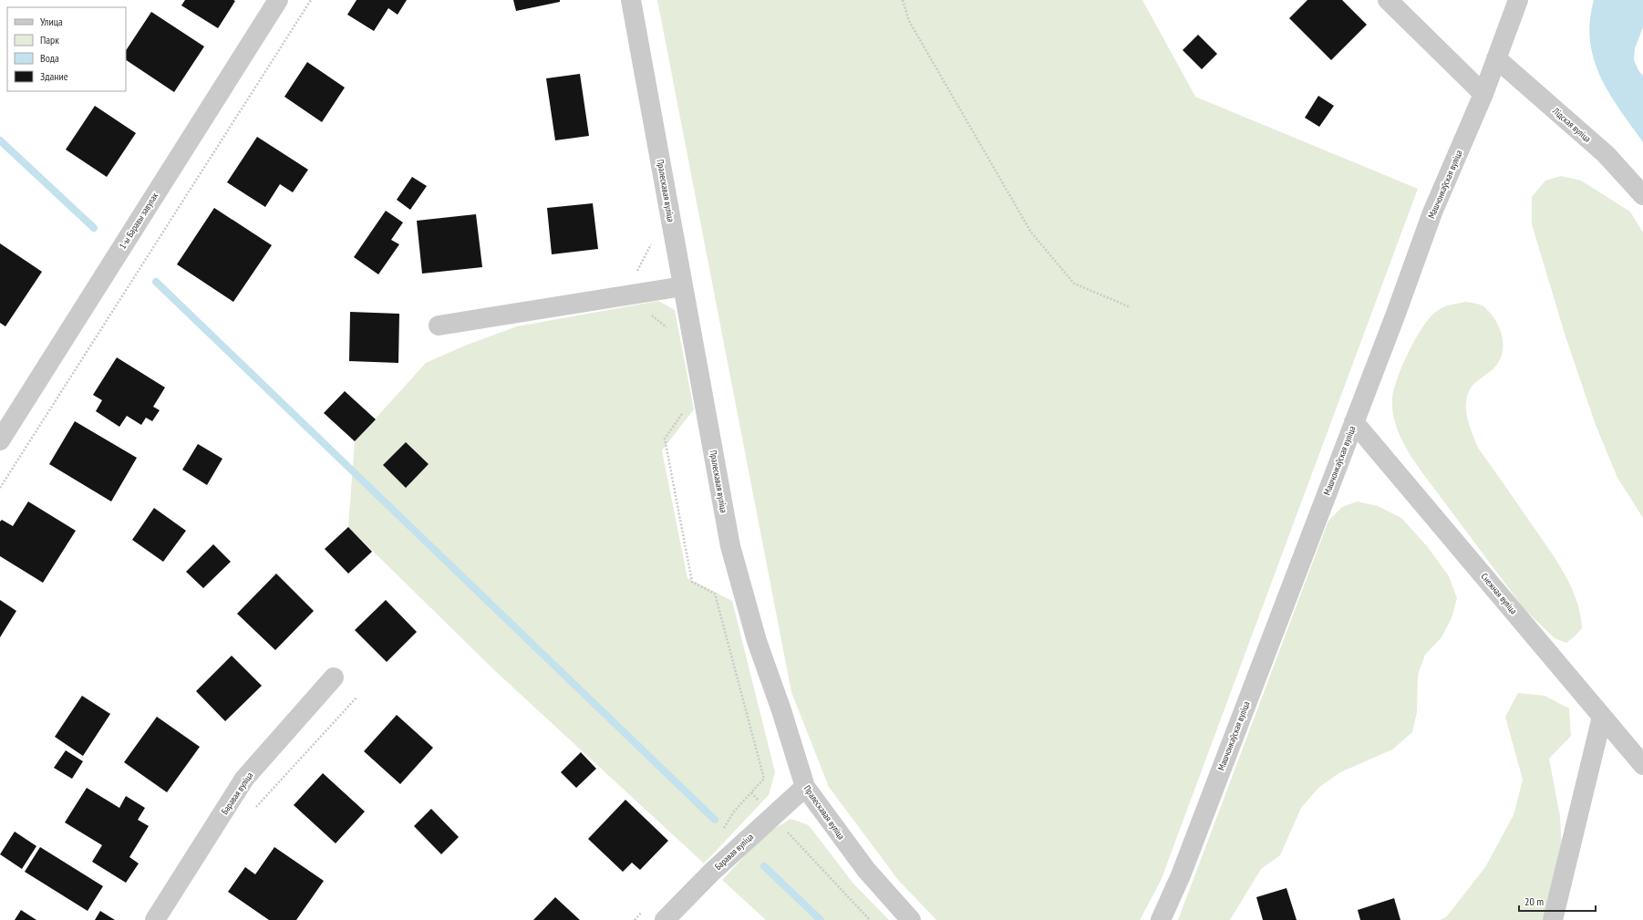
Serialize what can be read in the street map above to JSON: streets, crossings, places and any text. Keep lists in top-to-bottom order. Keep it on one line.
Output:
{"streets":{"street":["Лідская вуліца","Машчонкаўская вуліца","Пралескавая вуліца","1-ы Баравы завулак","Снежная вуліца","Баравая вуліца"]},"crossings":[["Лідская вуліца","Машчонкаўская вуліца"],["Машчонкаўская вуліца","Снежная вуліца"],["Пралескавая вуліца","Баравая вуліца"]],"legend":["Улица","Парк","Вода","Здание"],"scale_bar":"20 m"}
